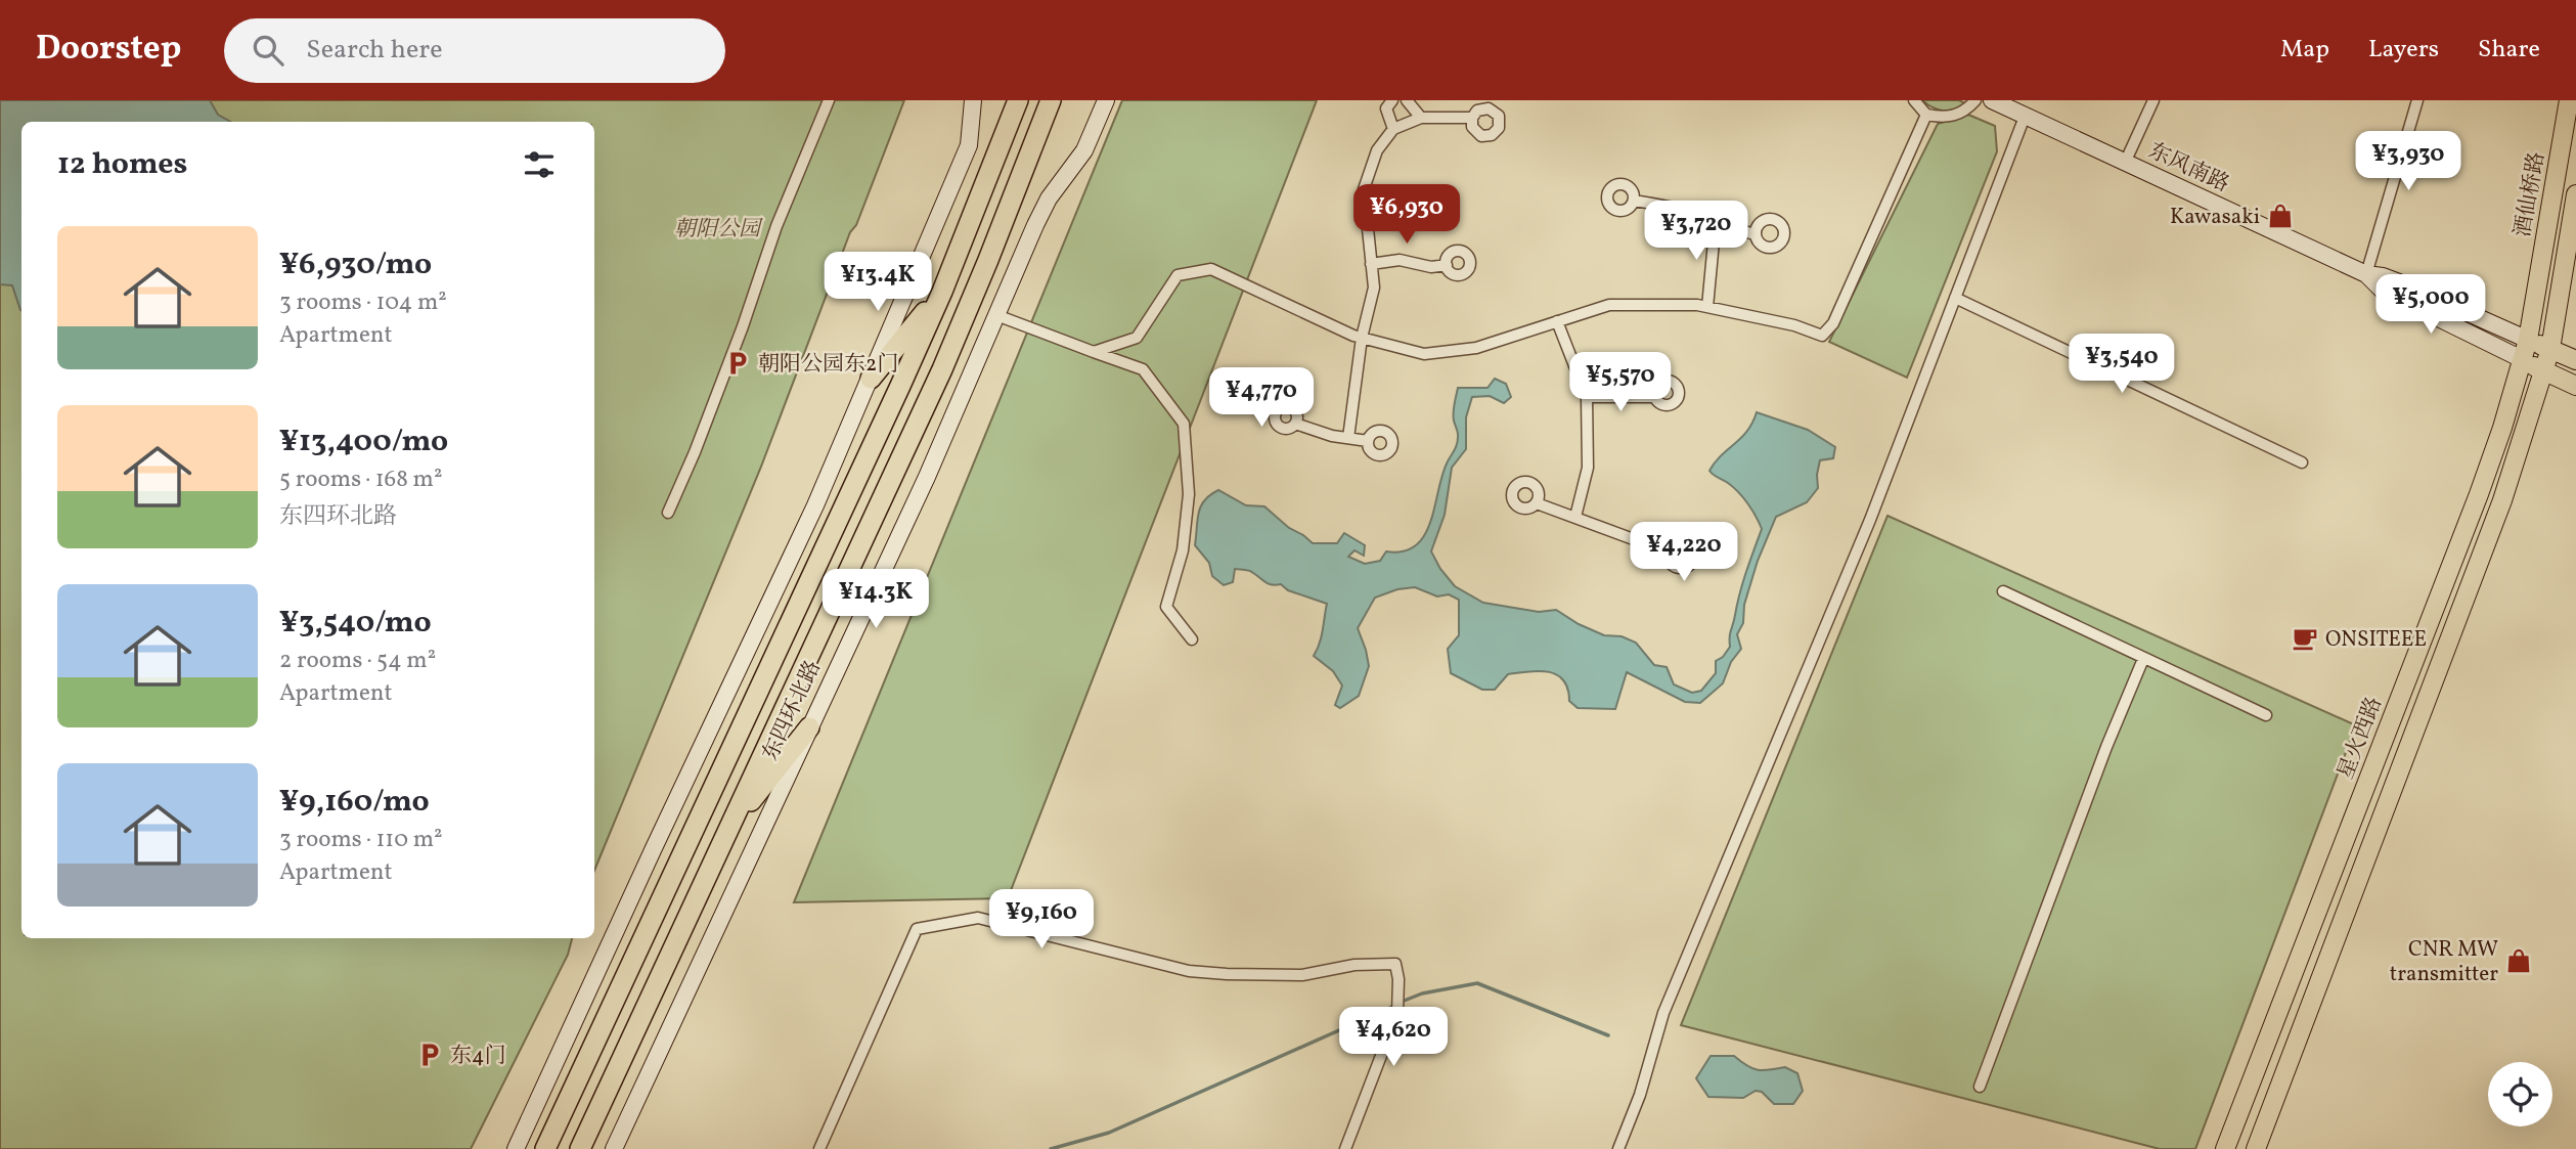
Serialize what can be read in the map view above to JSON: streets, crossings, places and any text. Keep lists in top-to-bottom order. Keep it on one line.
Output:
{"streets":{"highway":["东四环北路"],"main road":["东风南路","酒仙桥路","星火西路"]},"crossings":[["东风南路","酒仙桥路"],["东风南路","星火西路"],["酒仙桥路","星火西路"]],"parks":["朝阳公园"],"places":{"shop":["Kawasaki","CNR MW transmitter"],"parking":["朝阳公园东2门","东4门"],"cafe":["ONSITEEE"]},"page":{"header":"Doorstep","search":"Search here","nav":["Map","Layers","Share"],"heading":"12 homes","price":["¥3,930","¥6,930","¥3,720","¥13.4K","¥5,000","¥3,540","¥5,570","¥4,770","¥4,220","¥14.3K","¥9,160","¥4,620"],"list":[{"name":"¥6,930/mo","note":"3 rooms · 104 m² · Apartment"},{"name":"¥13,400/mo","note":"5 rooms · 168 m² · 东四环北路"},{"name":"¥3,540/mo","note":"2 rooms · 54 m² · Apartment"},{"name":"¥9,160/mo","note":"3 rooms · 110 m² · Apartment"}]}}
